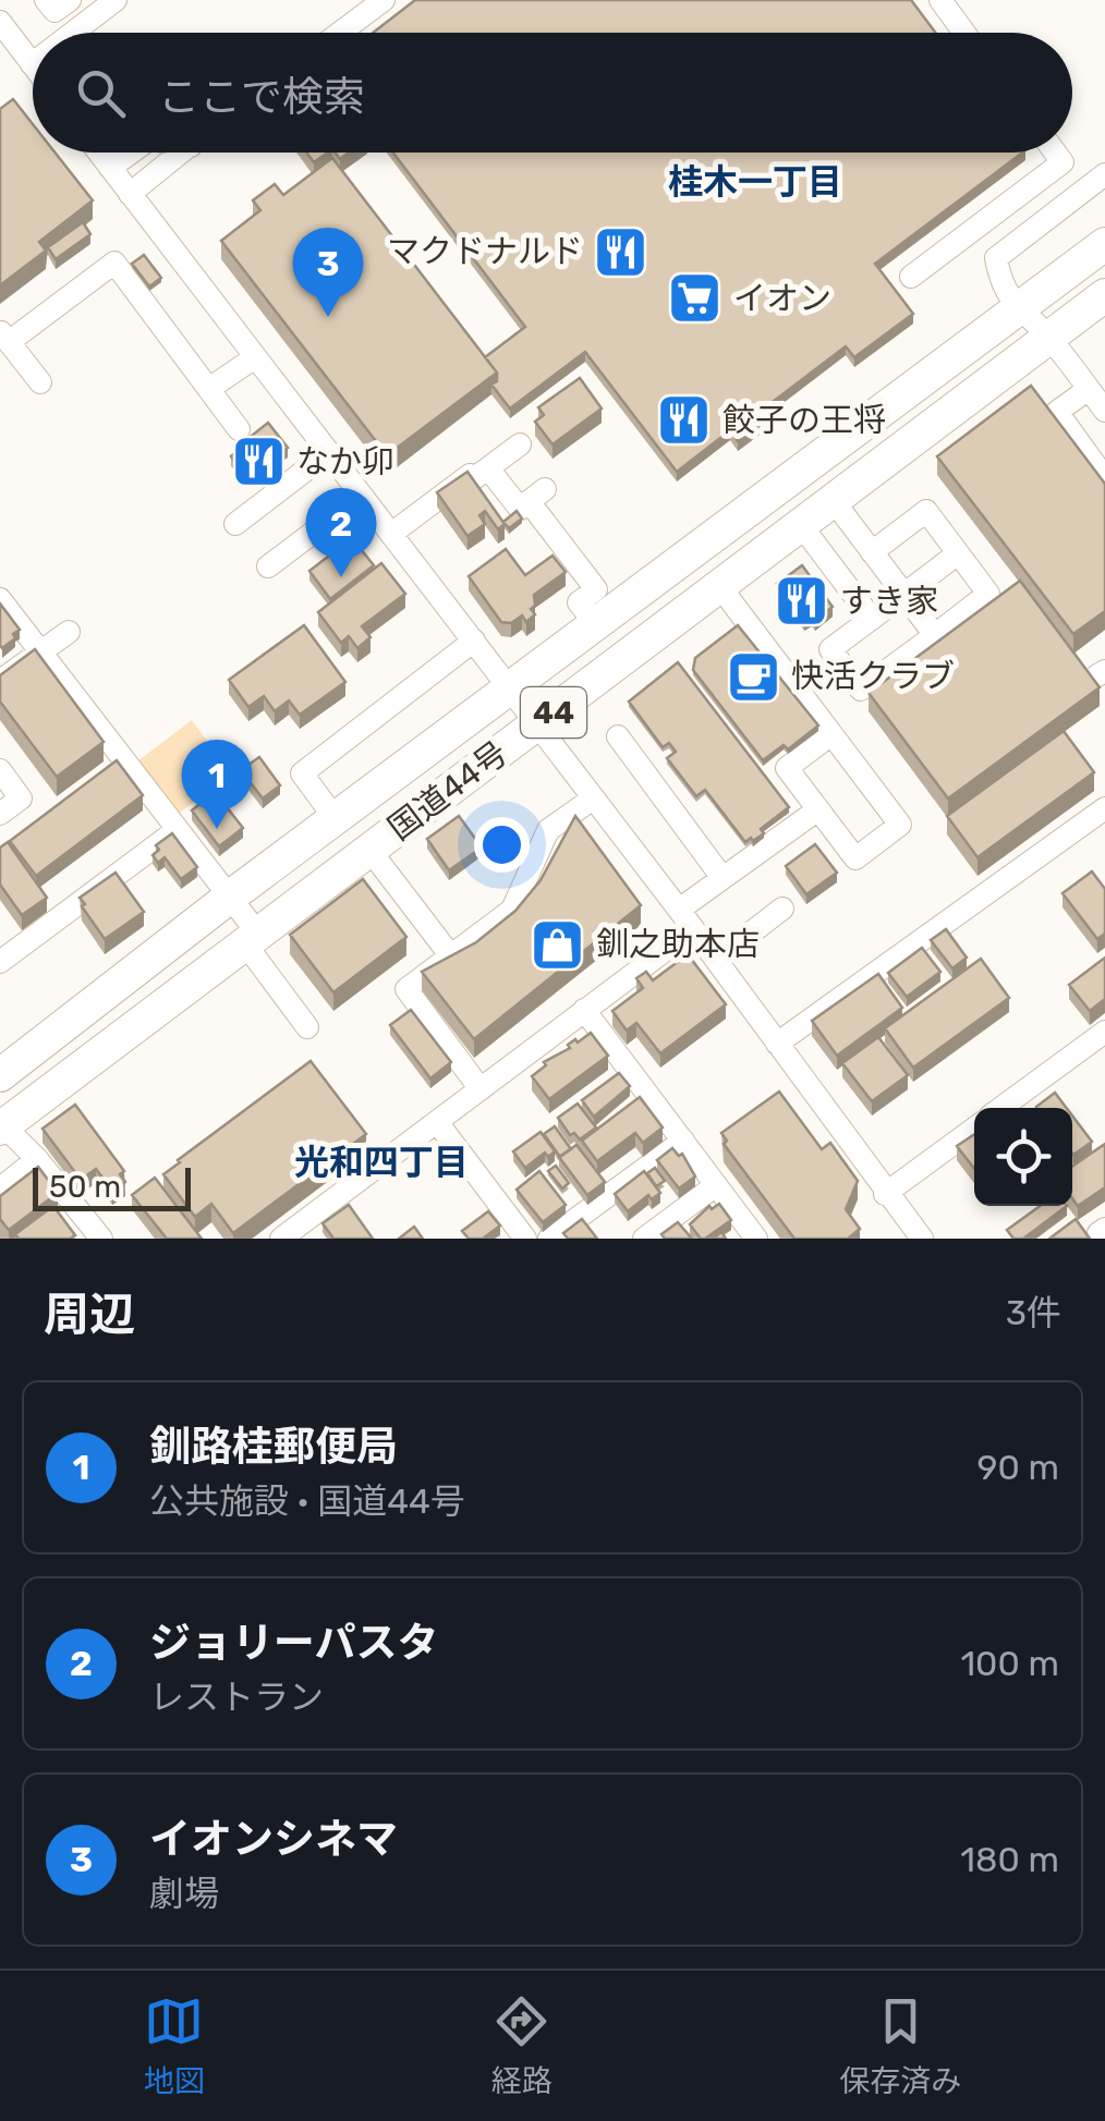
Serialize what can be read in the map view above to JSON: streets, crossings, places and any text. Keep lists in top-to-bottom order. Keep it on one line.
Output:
{"streets":{"highway":["44","国道44号"]},"districts":["桂木一丁目","光和四丁目"],"places":{"restaurant":["マクドナルド","餃子の王将","なか卯","すき家"],"supermarket":["イオン"],"cafe":["快活クラブ"],"shop":["釧之助本店"]},"scale_bar":"50 m","page":{"search":"ここで検索","pins":["3","2","1"],"scale":"50 m","heading":["周辺","3件"],"list":[{"mark":"1","name":"釧路桂郵便局","note":"公共施設 · 国道44号","value":"90 m"},{"mark":"2","name":"ジョリーパスタ","note":"レストラン","value":"100 m"},{"mark":"3","name":"イオンシネマ","note":"劇場","value":"180 m"}],"nav":["地図","経路","保存済み"]}}
